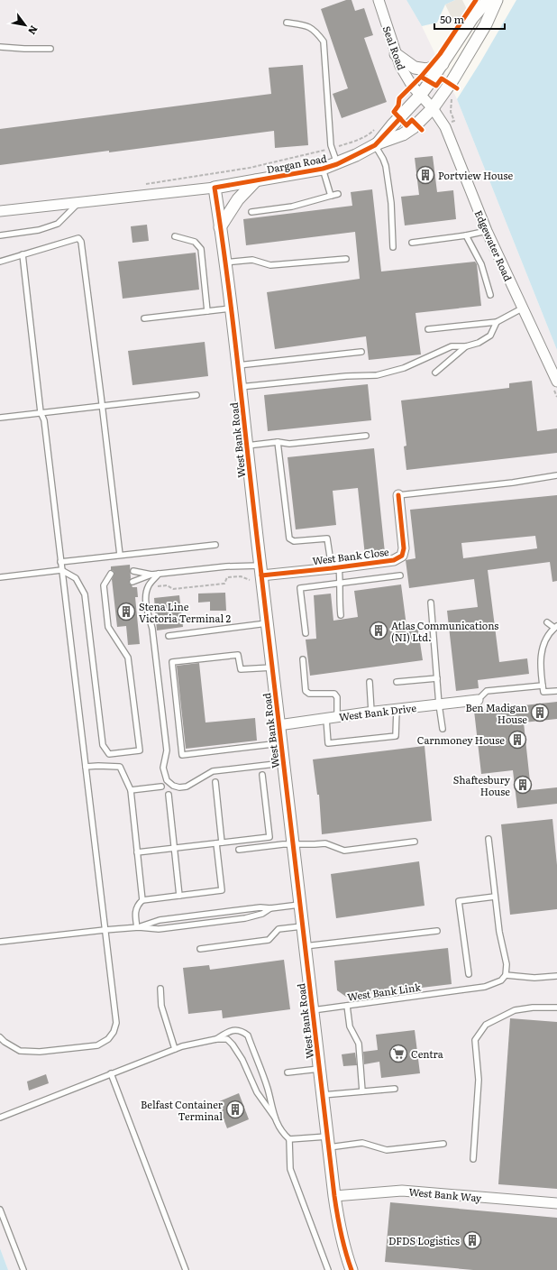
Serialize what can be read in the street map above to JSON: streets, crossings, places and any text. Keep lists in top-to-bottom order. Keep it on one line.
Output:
{"streets":{"street":["Seal Road","Dargan Road","Edgewater Road","West Bank Road","West Bank Close","West Bank Drive","West Bank Way"],"lane":["West Bank Link"]},"crossings":[["Seal Road","Dargan Road"],["Seal Road","Edgewater Road"],["Dargan Road","Edgewater Road"],["Dargan Road","West Bank Road"],["West Bank Road","West Bank Close"],["West Bank Road","West Bank Drive"],["West Bank Road","West Bank Link"],["West Bank Road","West Bank Way"]],"places":{"building":["Portview House","Stena Line Victoria Terminal 2","Atlas Communications (NI) Ltd.","Ben Madigan House","Carnmoney House","Shaftesbury House","Belfast Container Terminal","DFDS Logistics"],"supermarket":["Centra"]},"scale_bar":"50 m","north":"bottom right"}
